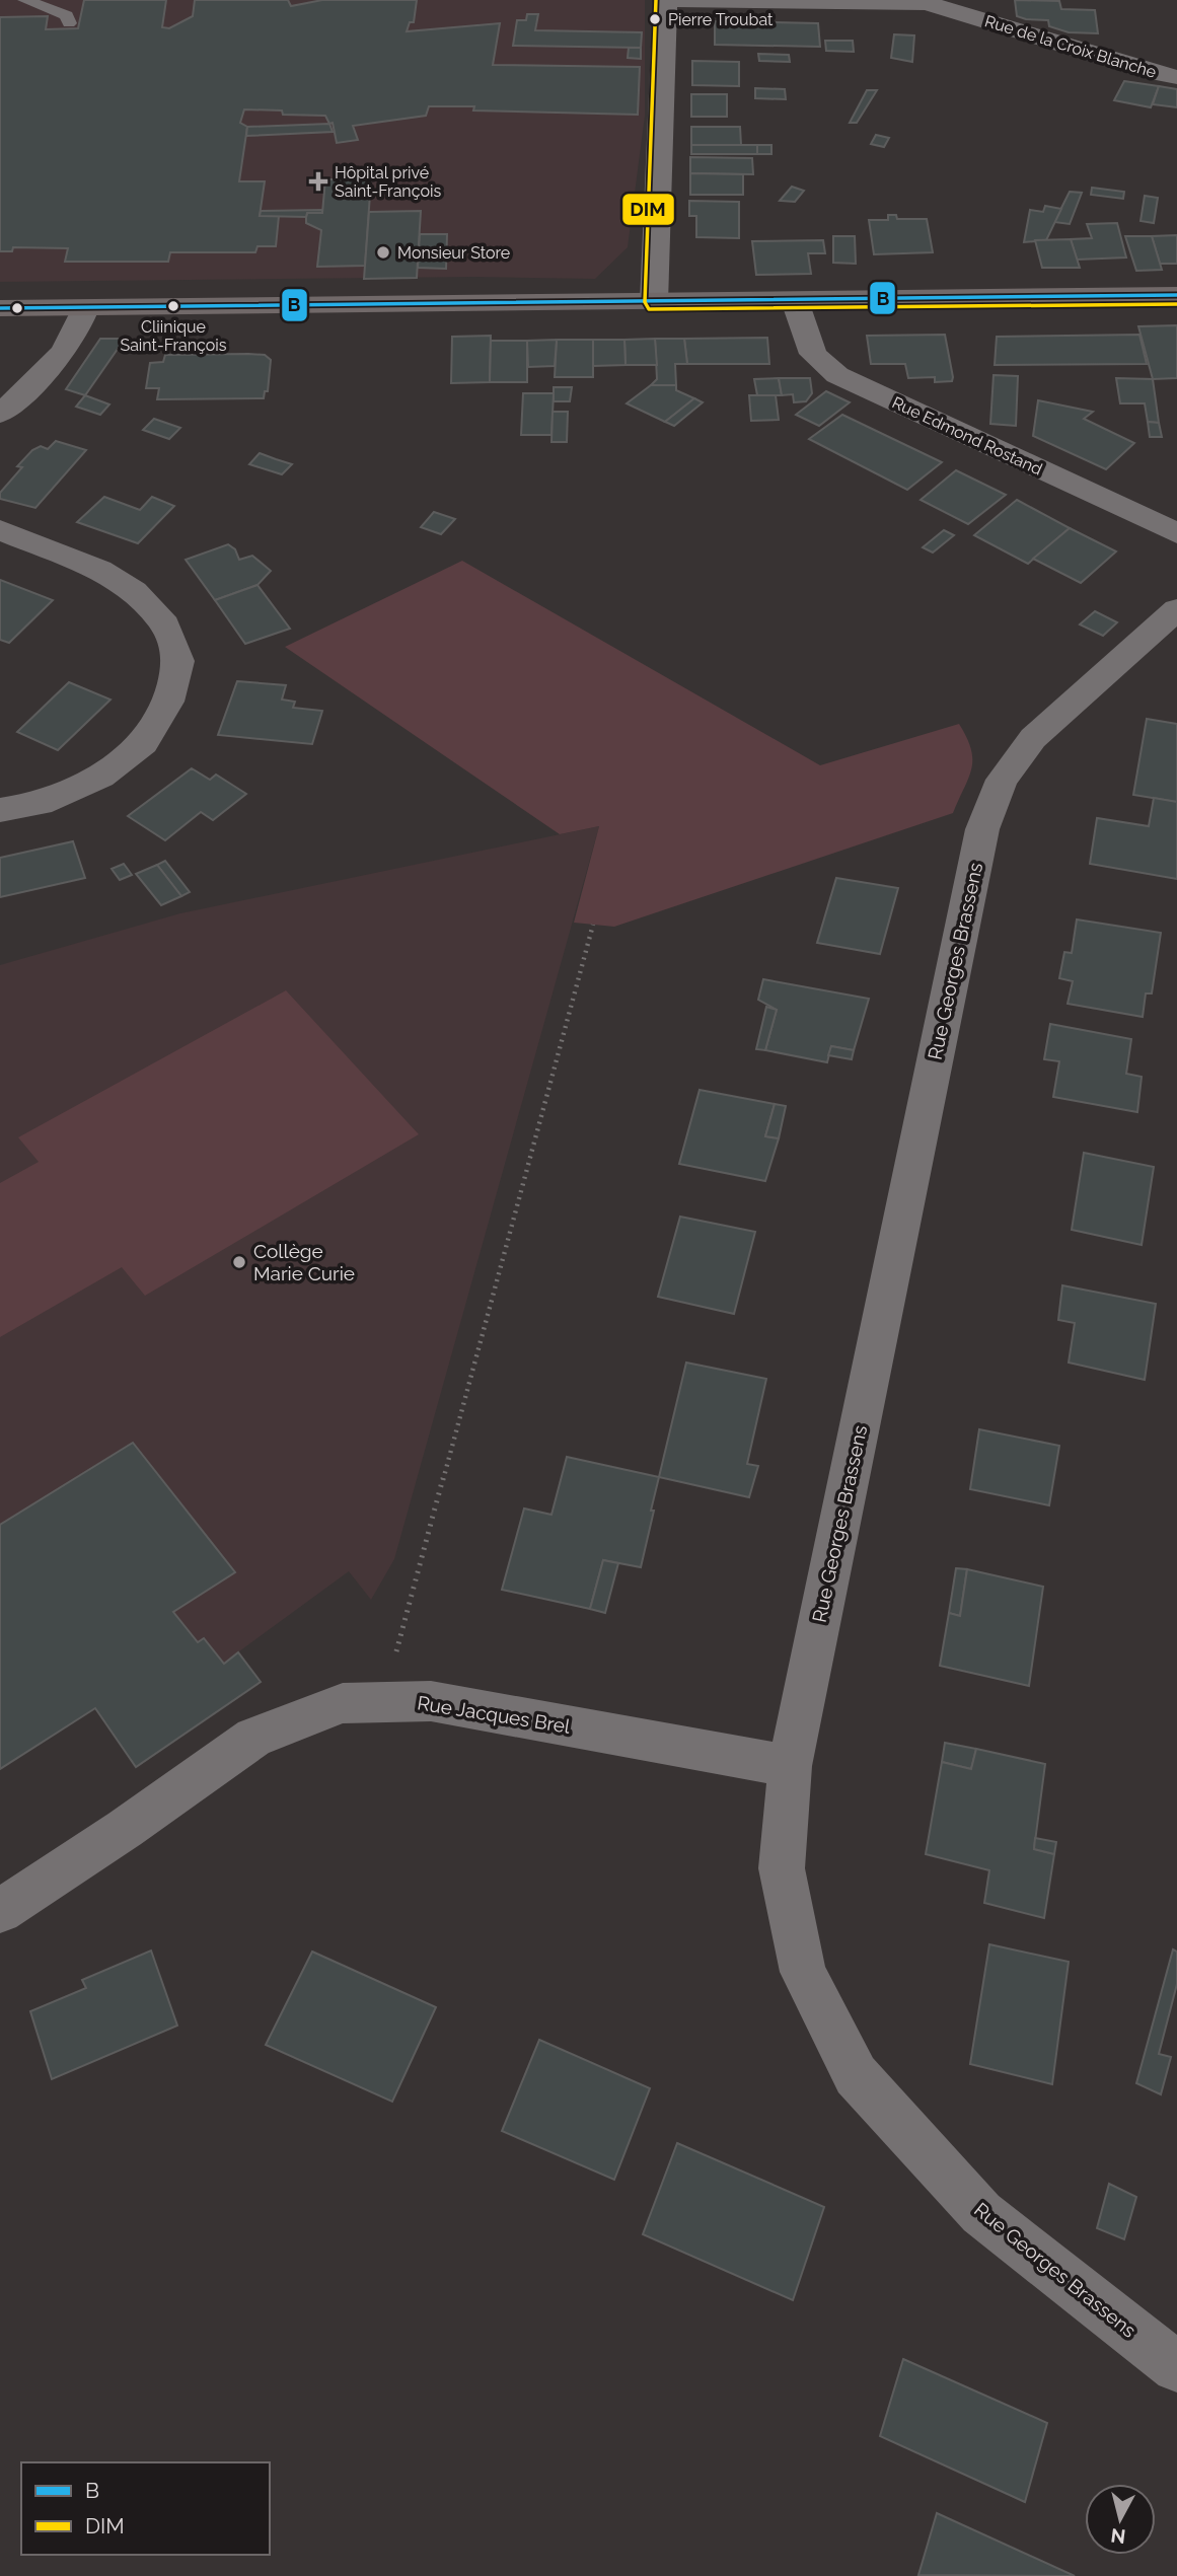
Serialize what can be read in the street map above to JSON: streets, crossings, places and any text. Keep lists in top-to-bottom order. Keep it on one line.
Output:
{"streets":{"street":["Rue de la Croix Blanche","Rue Edmond Rostand","Rue Georges Brassens","Rue Jacques Brel"]},"crossings":[["Rue Georges Brassens","Rue Jacques Brel"]],"places":{"other":["Pierre Troubat","Monsieur Store","Cliinique Saint-François","Collège Marie Curie"],"health":["Hôpital privé Saint-François"]},"lines":["transit line DIM","transit line B"],"legend":["B","DIM"],"north":"bottom"}
